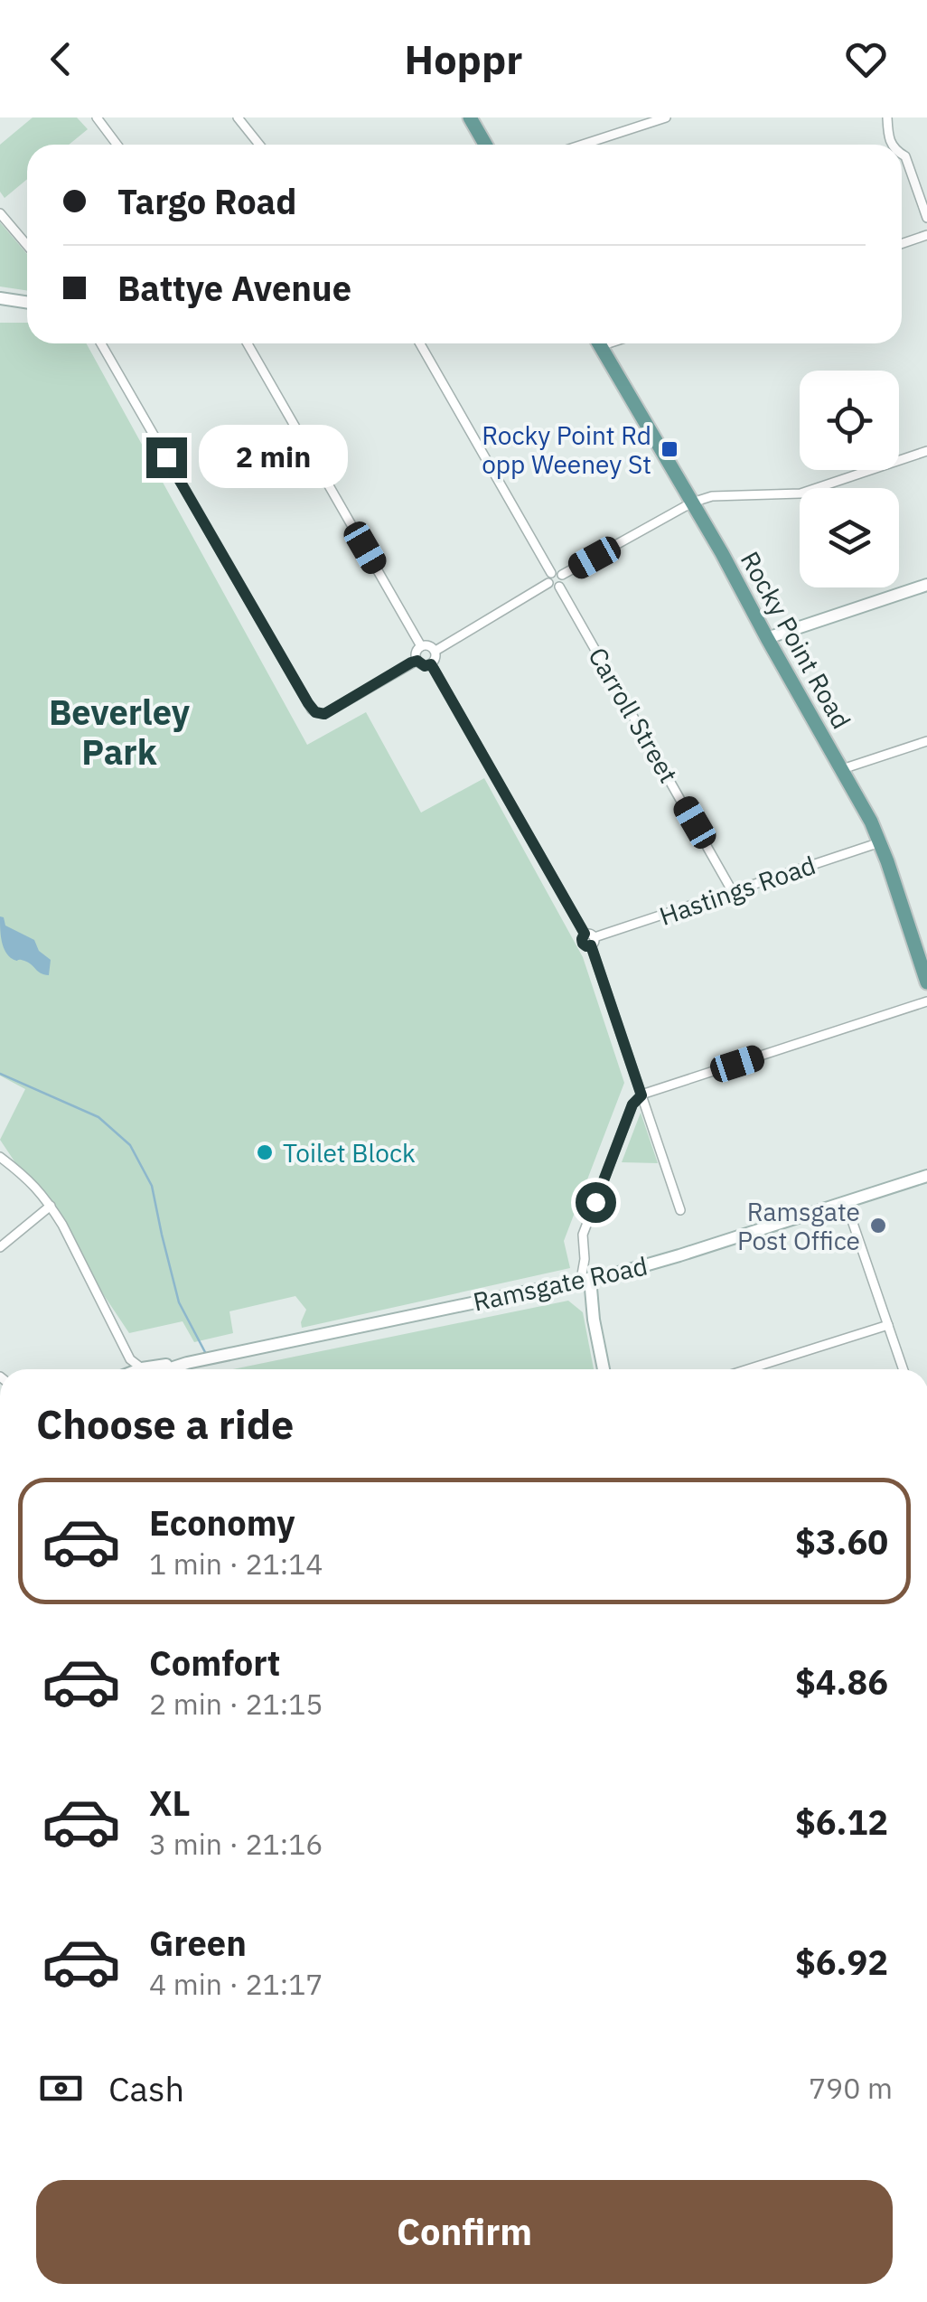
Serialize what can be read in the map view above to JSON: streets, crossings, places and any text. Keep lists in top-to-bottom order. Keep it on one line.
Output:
{"streets":{"main road":["Rocky Point Road","Ramsgate Road"],"street":["Carroll Street","Hastings Road"]},"crossings":[["Rocky Point Road","Hastings Road"],["Carroll Street","Hastings Road"]],"districts":["Beverley Park"],"places":{"transit":["Rocky Point Rd opp Weeney St"],"other":["Toilet Block","Ramsgate Post Office"]},"page":{"header":"Hoppr","banner":["Targo Road","Battye Avenue"],"bubble":"2 min","heading":"Choose a ride","list":[{"name":"Economy","note":"1 min · 21:14","value":"$3.60"},{"name":"Comfort","note":"2 min · 21:15","value":"$4.86"},{"name":"XL","note":"3 min · 21:16","value":"$6.12"},{"name":"Green","note":"4 min · 21:17","value":"$6.92"}],"pay":["Cash","790 m"],"buttons":"Confirm"}}
